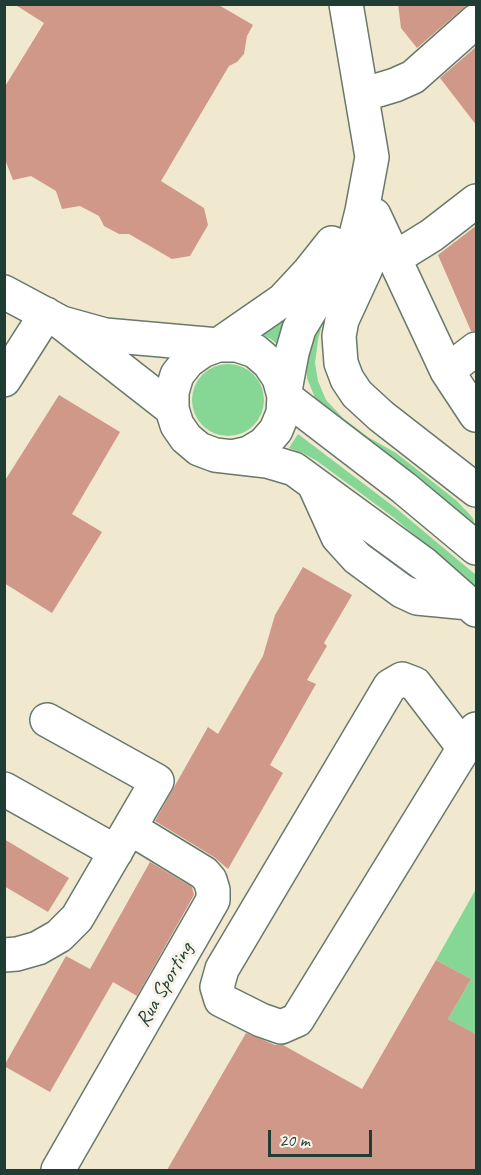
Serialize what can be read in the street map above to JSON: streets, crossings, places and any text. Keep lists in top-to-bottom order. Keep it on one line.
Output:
{"streets":{"street":["Rua Sporting"]},"scale_bar":"20 m"}
